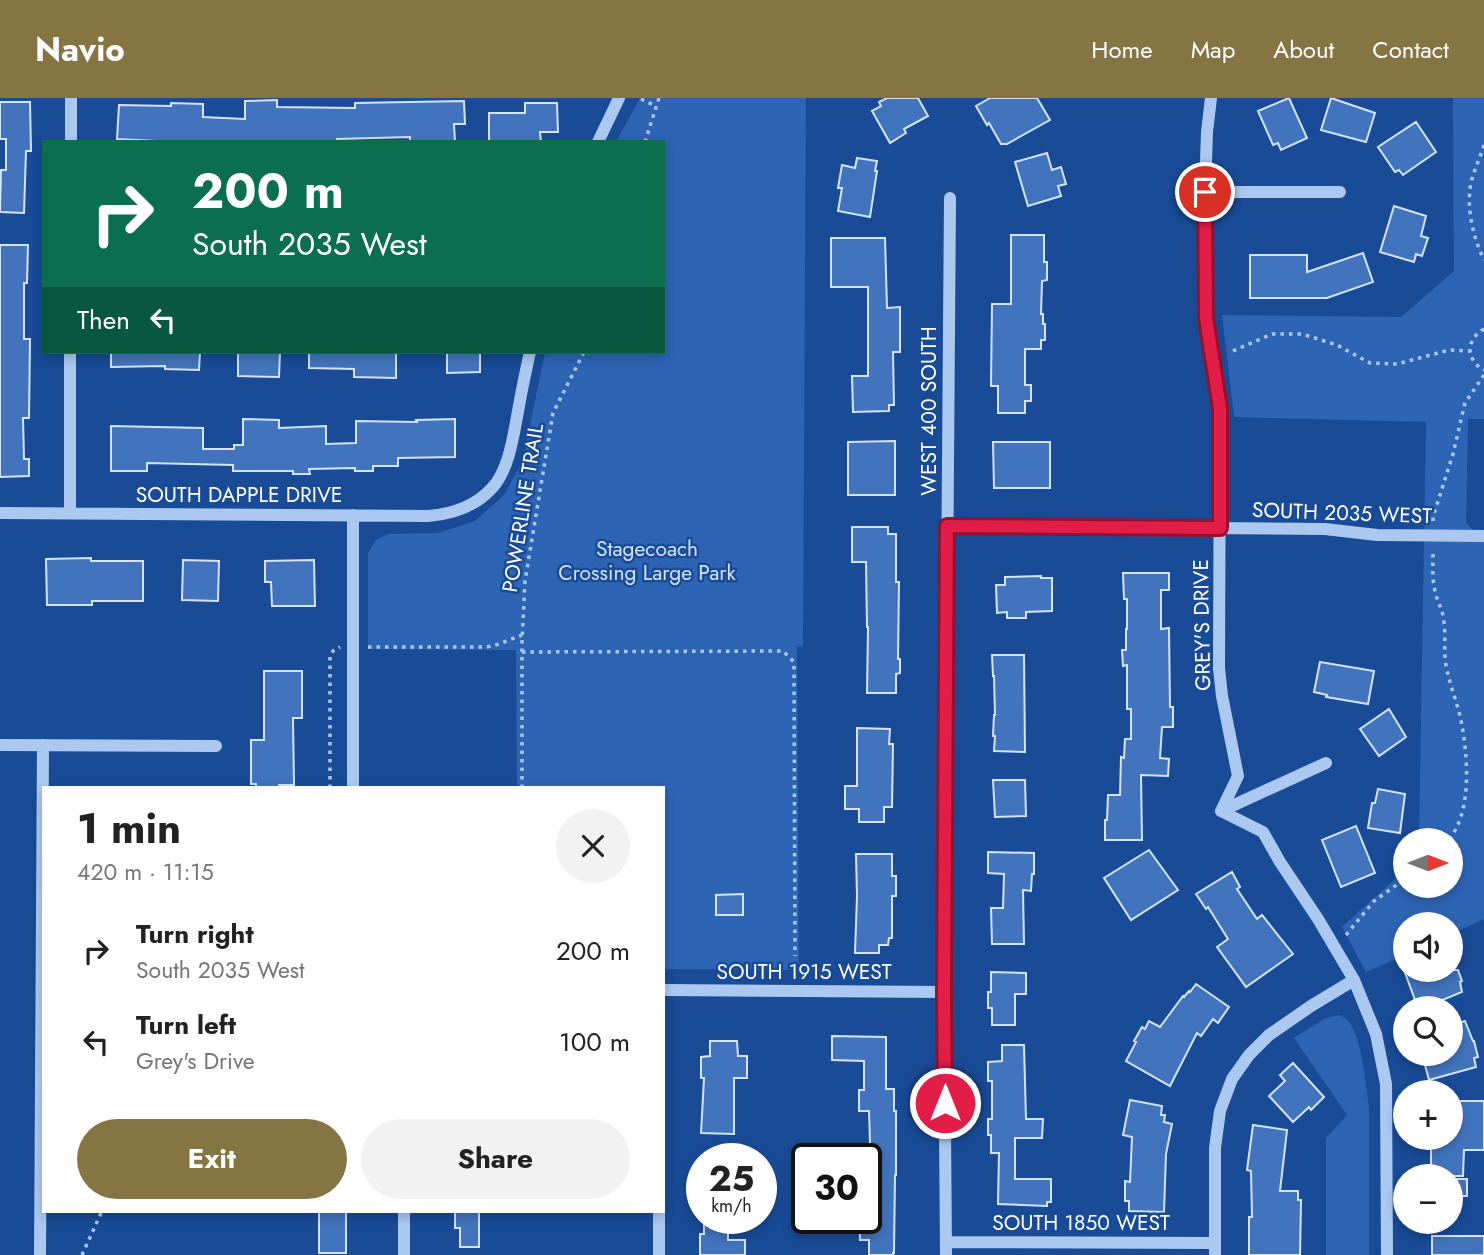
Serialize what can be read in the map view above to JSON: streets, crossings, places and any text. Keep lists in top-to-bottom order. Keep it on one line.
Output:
{"streets":{"street":["WEST 400 SOUTH","SOUTH DAPPLE DRIVE","SOUTH 2035 WEST","GREY'S DRIVE","SOUTH 1915 WEST","SOUTH 1850 WEST"],"path":["POWERLINE TRAIL"]},"crossings":[["WEST 400 SOUTH","SOUTH 2035 WEST"],["WEST 400 SOUTH","SOUTH 1915 WEST"],["WEST 400 SOUTH","SOUTH 1850 WEST"],["SOUTH 2035 WEST","GREY'S DRIVE"]],"parks":["Stagecoach Crossing Large Park"],"north":"right","page":{"header":"Navio","nav":["Home","Map","About","Contact"],"turn":["200 m","South 2035 West"],"then":"Then","heading":["1 min","420 m · 11:15"],"map_buttons":["+","−"],"list":[{"name":"Turn right","note":"South 2035 West","value":"200 m"},{"name":"Turn left","note":"Grey's Drive","value":"100 m"}],"buttons":["Exit","Share"],"speed":"25 km/h","limit":"30"}}
